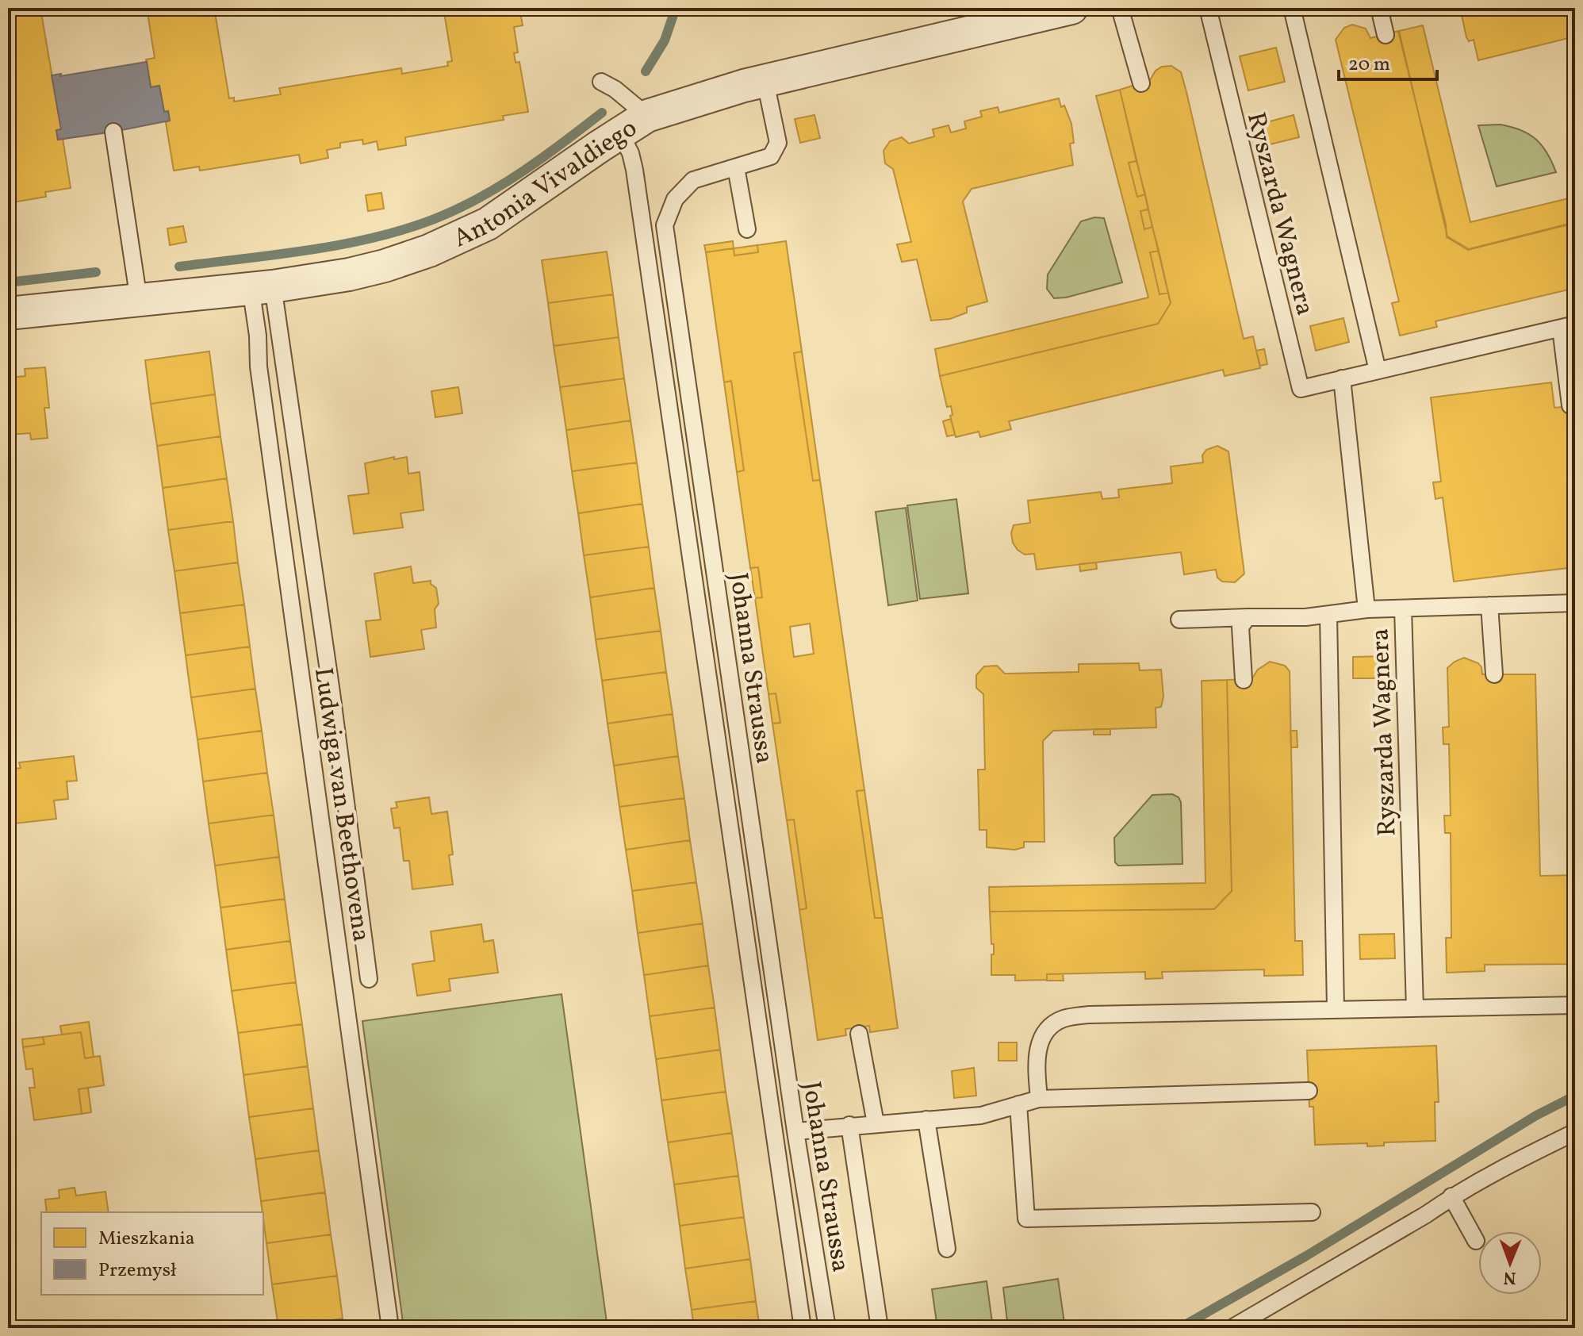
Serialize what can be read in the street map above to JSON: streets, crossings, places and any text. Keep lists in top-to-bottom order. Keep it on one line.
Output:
{"streets":{"street":["Antonia Vivaldiego"],"lane":["Ryszarda Wagnera","Johanna Straussa","Ludwiga van Beethovena"]},"crossings":[["Antonia Vivaldiego","Johanna Straussa"],["Antonia Vivaldiego","Ludwiga van Beethovena"]],"legend":["Mieszkania","Przemysł"],"scale_bar":"20 m","north":"bottom"}
